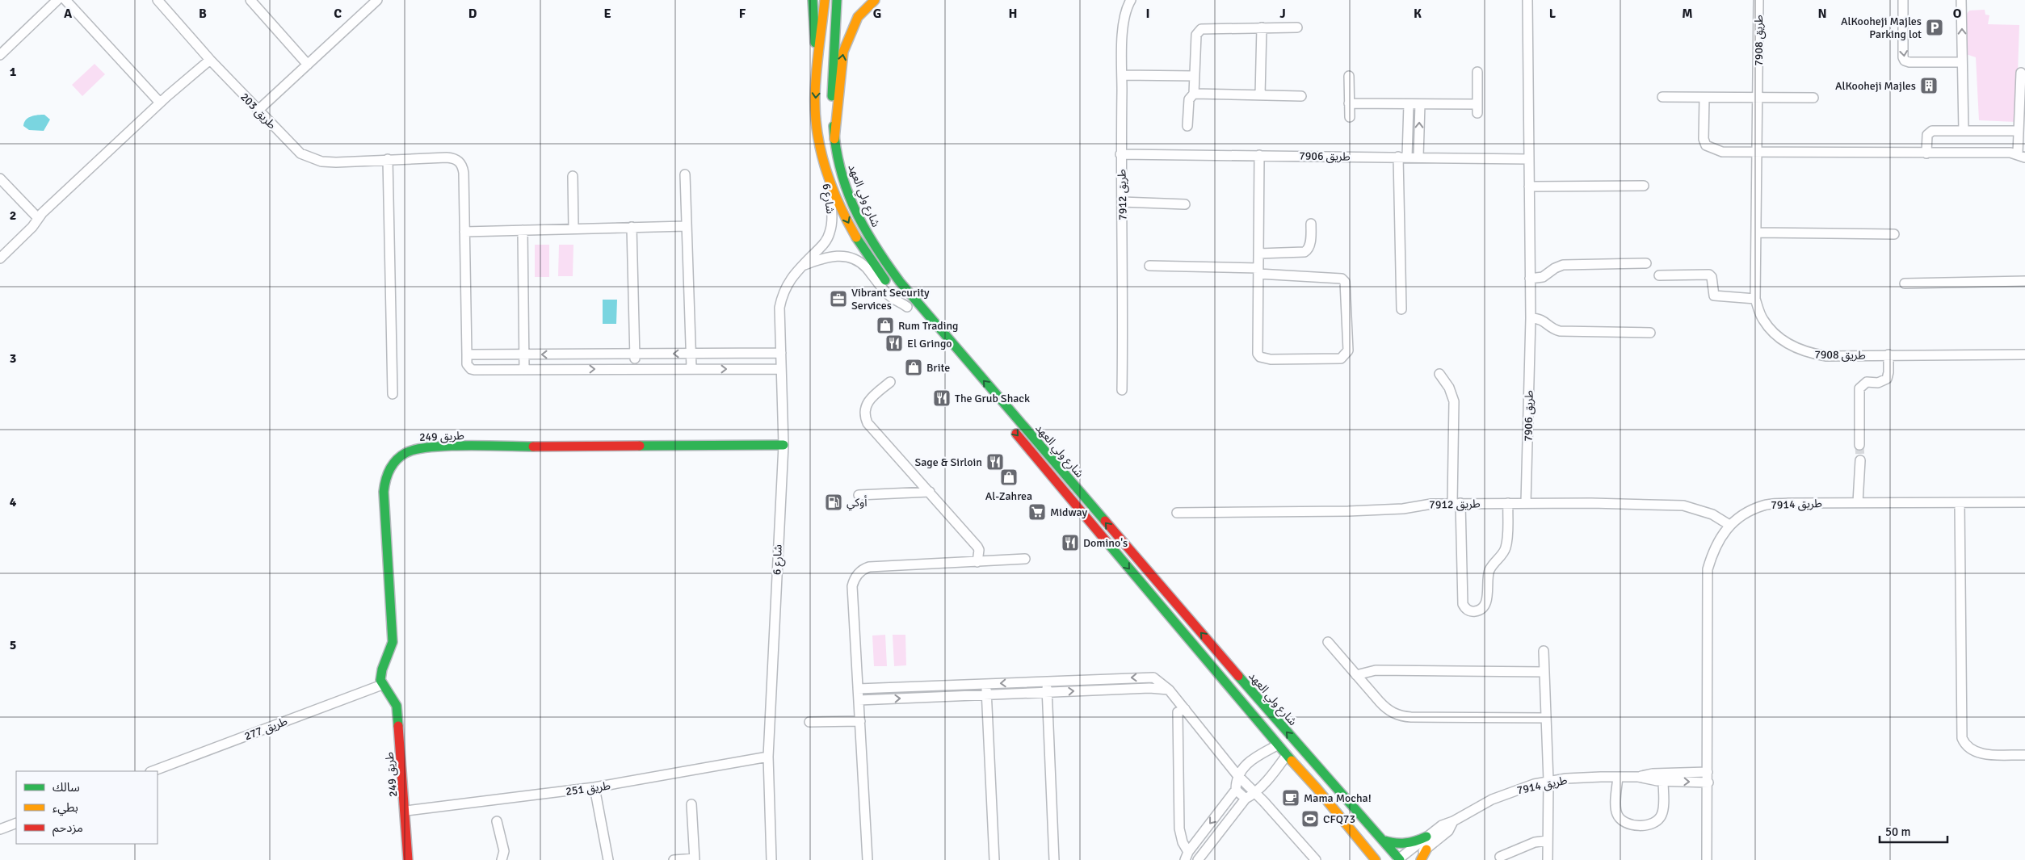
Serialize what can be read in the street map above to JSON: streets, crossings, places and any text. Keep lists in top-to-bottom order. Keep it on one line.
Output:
{"streets":{"main road":["شارع ولي العهد","طريق 249"],"street":["طريق 7908","طريق 203","طريق 7906","طريق 7912","شارع 6","طريق 7914","طريق 277","طريق 251"]},"crossings":[["طريق 7906","طريق 7912"],["طريق 7912","طريق 7914"],["شارع ولي العهد","شارع 6"],["شارع ولي العهد","طريق 7914"],["شارع 6","طريق 249"],["شارع 6","طريق 251"],["طريق 249","طريق 277"],["طريق 249","طريق 251"]],"places":{"parking":["AlKooheji Majles Parking lot"],"building":["AlKooheji Majles"],"office":["Vibrant Security Services"],"shop":["Rum Trading","Brite","Al-Zahrea"],"restaurant":["El Gringo","The Grub Shack","Sage & Sirloin","Domino's"],"fuel station":["أوكي"],"supermarket":["Midway"],"cafe":["Mama Mocha!"],"sports":["CFQ73"]},"legend":["سالك","بطيء","مزدحم"],"scale_bar":"50 m","grid":{"columns":["A","B","C","D","E","F","G","H","I","J","K","L","M","N","O"],"rows":["1","2","3","4","5"]}}
